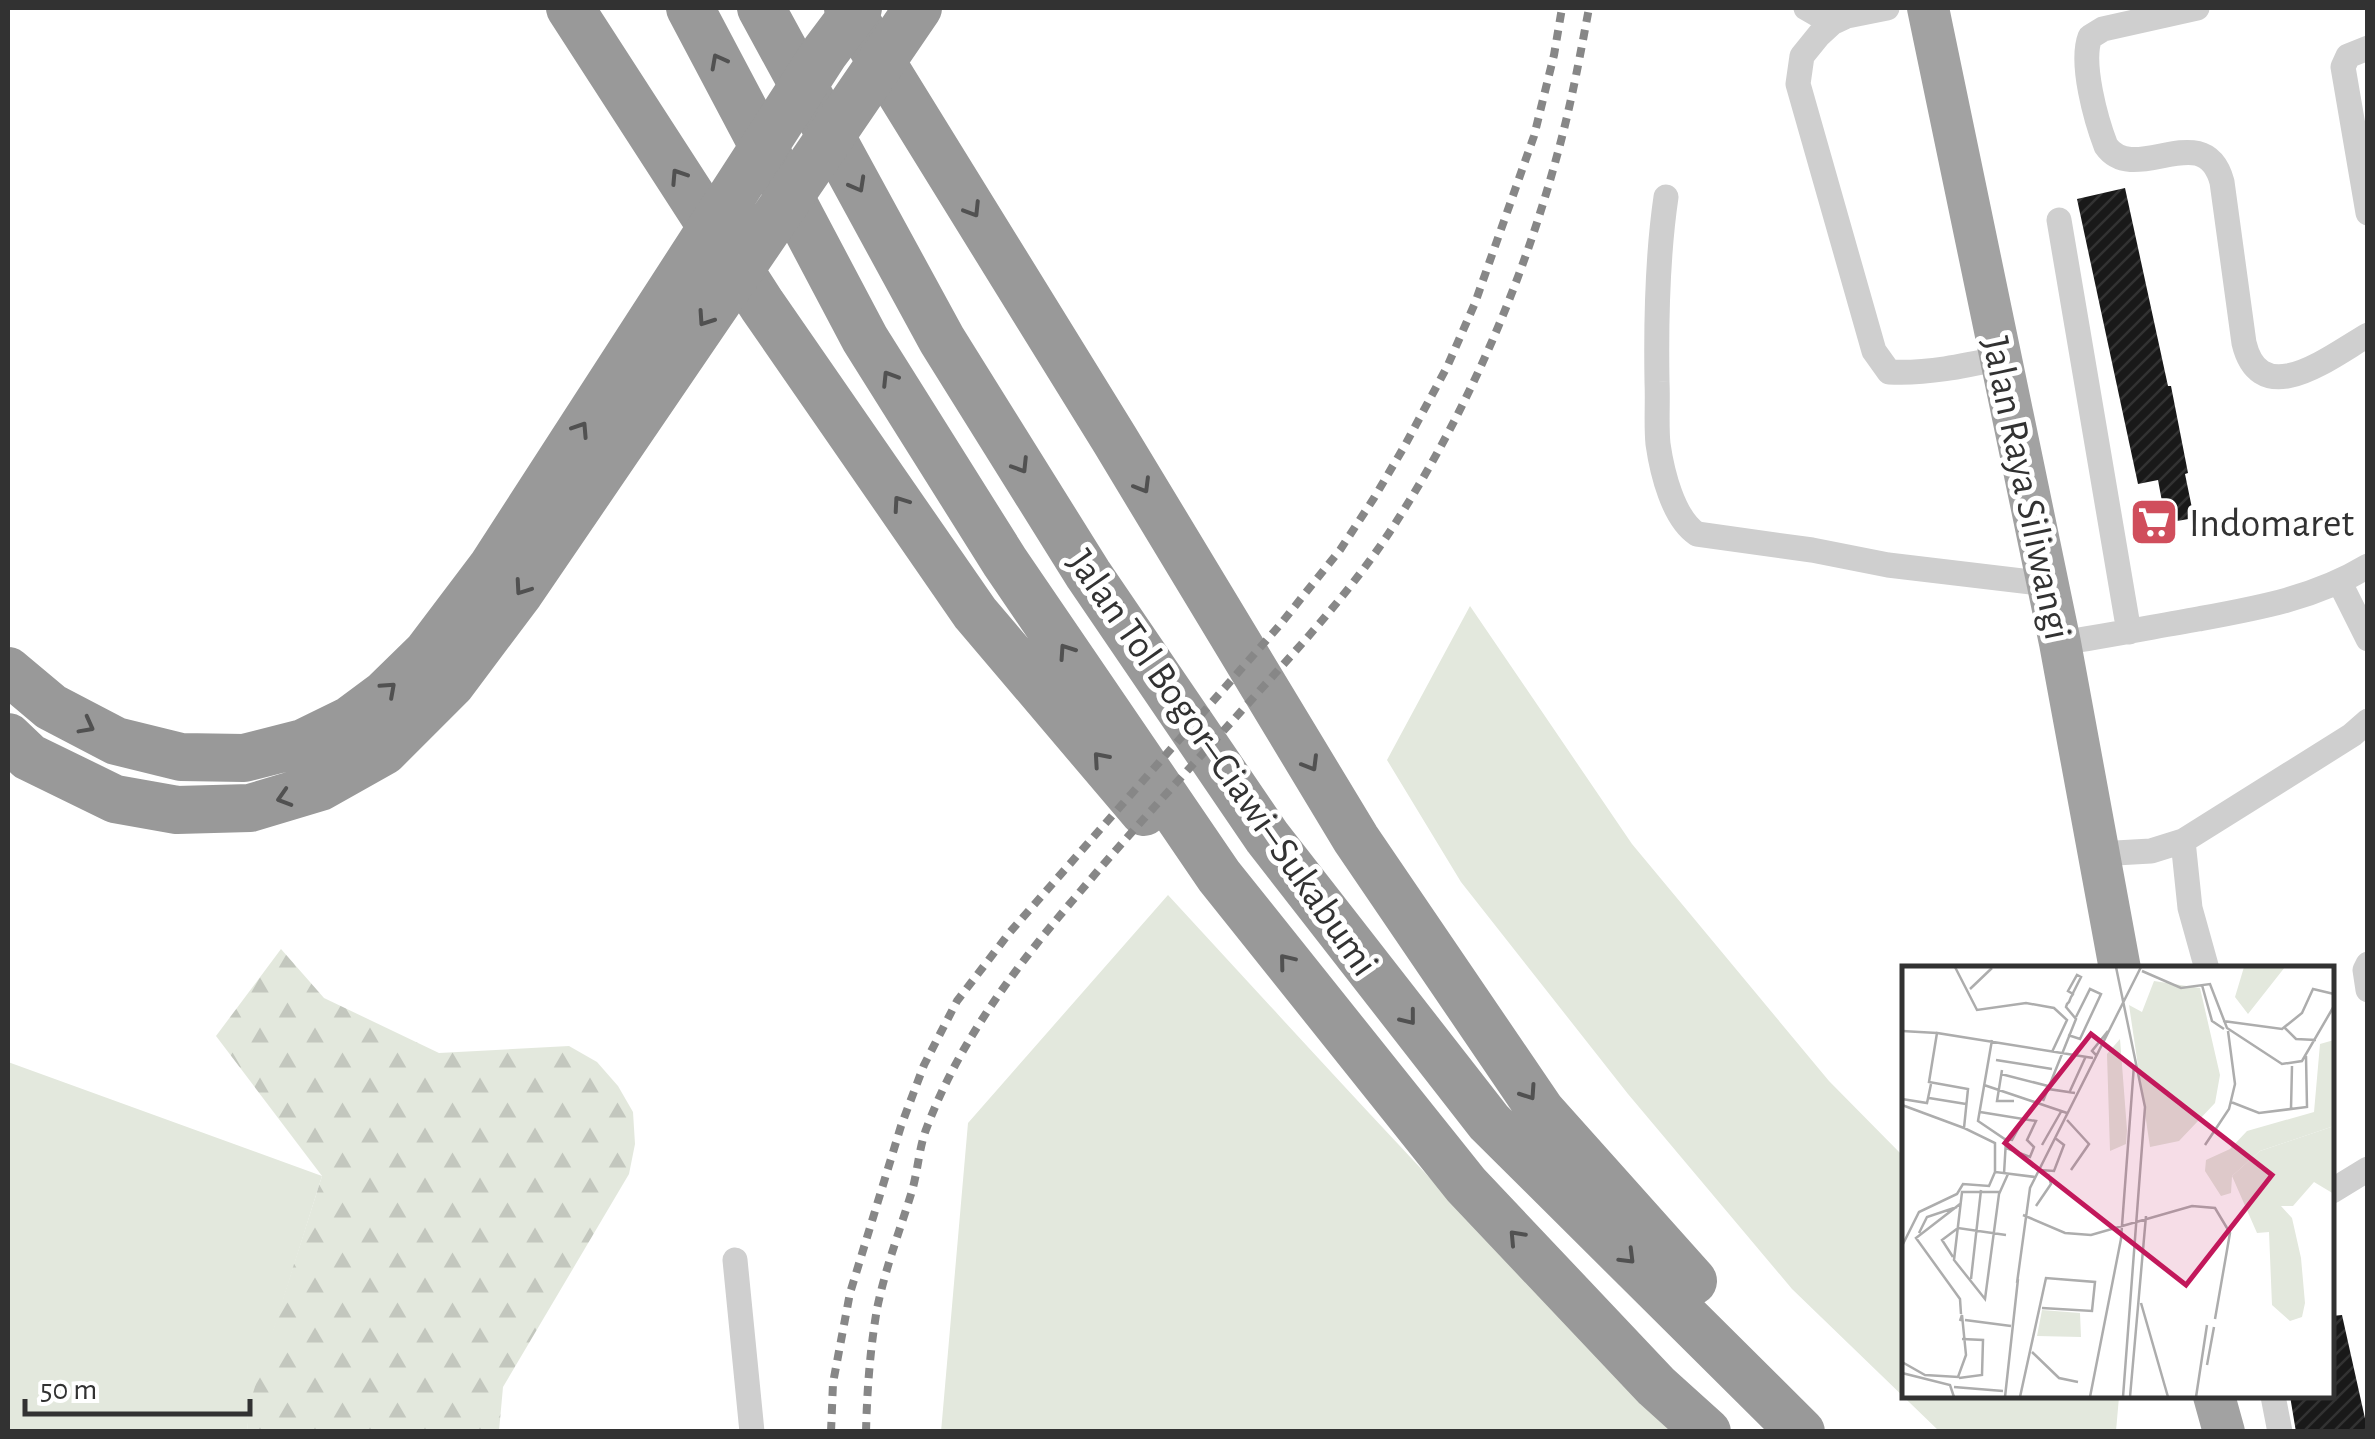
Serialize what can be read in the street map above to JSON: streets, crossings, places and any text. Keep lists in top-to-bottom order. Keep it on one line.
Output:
{"streets":{"highway":["Jalan Raya Siliwangi","Jalan Tol Bogor–Ciawi–Sukabumi"]},"places":{"supermarket":["Indomaret"]},"scale_bar":"50 m"}
